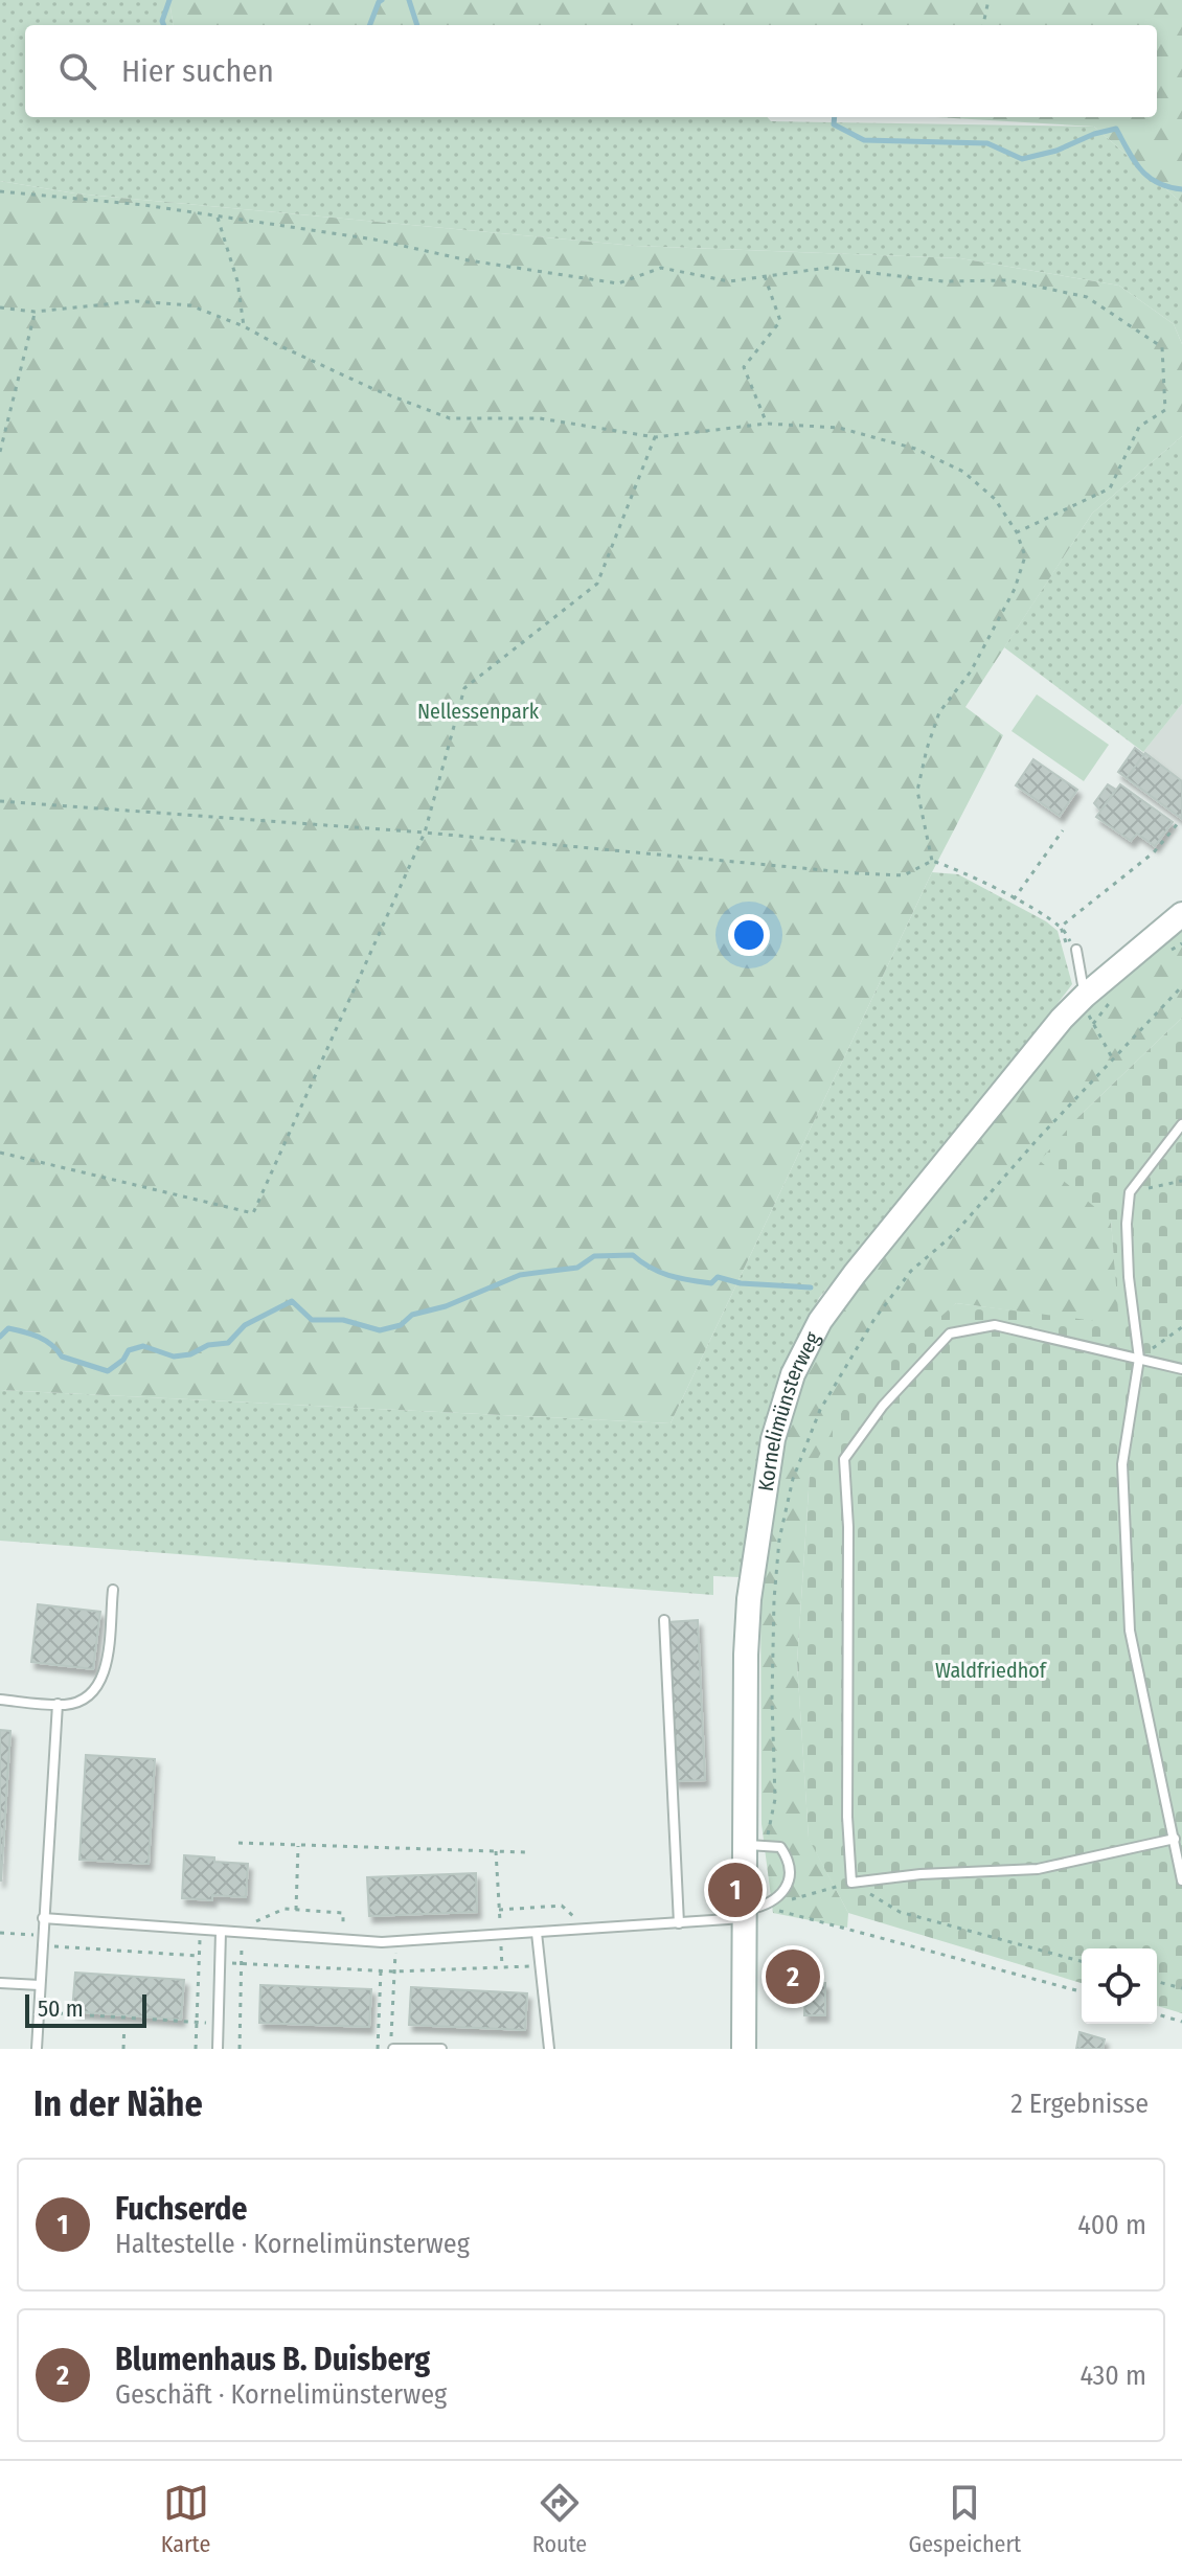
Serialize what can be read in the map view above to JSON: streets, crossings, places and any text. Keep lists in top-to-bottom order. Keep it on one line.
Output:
{"streets":{"street":["Kornelimünsterweg"]},"parks":["Nellessenpark","Waldfriedhof"],"scale_bar":"50 m","page":{"search":"Hier suchen","pins":["1","2"],"scale":"50 m","heading":["In der Nähe","2 Ergebnisse"],"list":[{"mark":"1","name":"Fuchserde","note":"Haltestelle · Kornelimünsterweg","value":"400 m"},{"mark":"2","name":"Blumenhaus B. Duisberg","note":"Geschäft · Kornelimünsterweg","value":"430 m"}],"nav":["Karte","Route","Gespeichert"]}}
